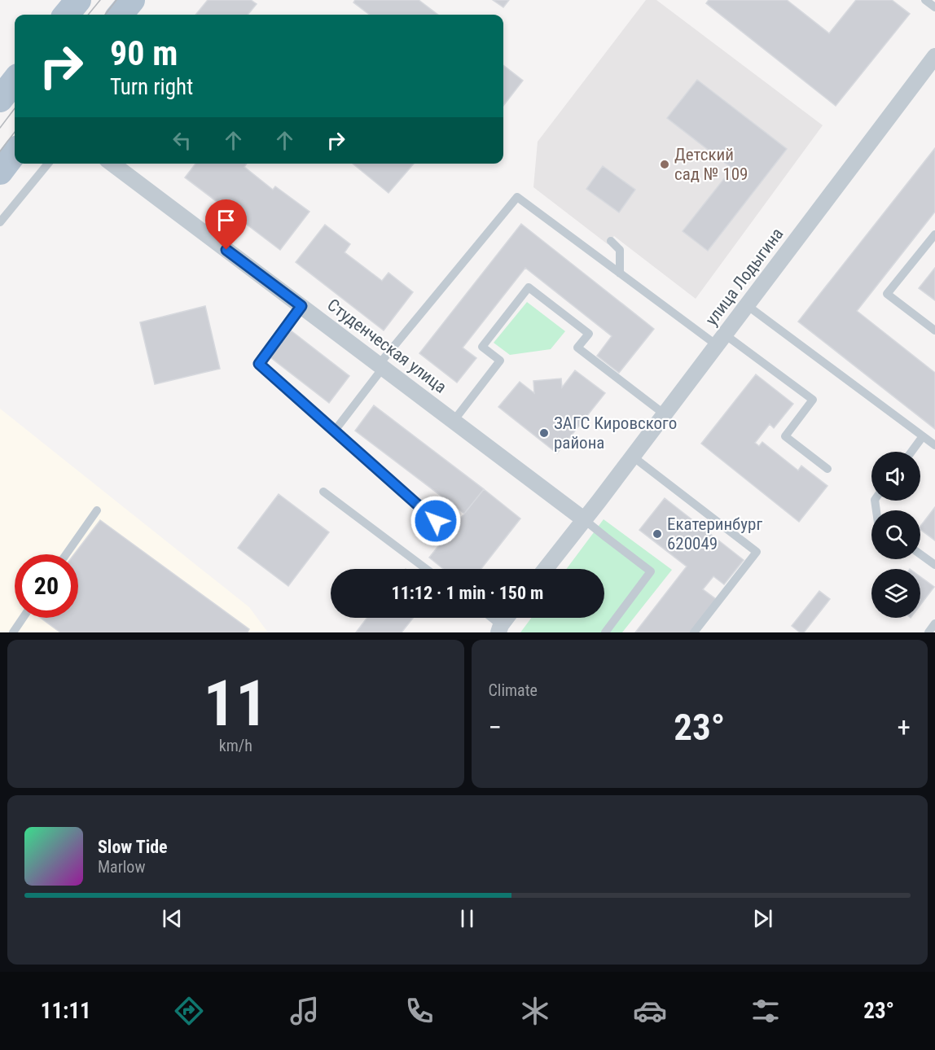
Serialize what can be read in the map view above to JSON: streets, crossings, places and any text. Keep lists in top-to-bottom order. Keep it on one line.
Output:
{"streets":{"street":["улица Лодыгина","Студенческая улица"]},"crossings":[["улица Лодыгина","Студенческая улица"]],"places":["Детский сад № 109","ЗАГС Кировского района","Екатеринбург 620049"],"page":{"turn":["90 m","Turn right"],"limit":"20","trip":"11:12 · 1 min · 150 m","tile":[["11","km/h"],"Climate"],"heat":["−","23°","+"],"song":["Slow Tide","Marlow"],"tabs":["11:11","23°"]}}
